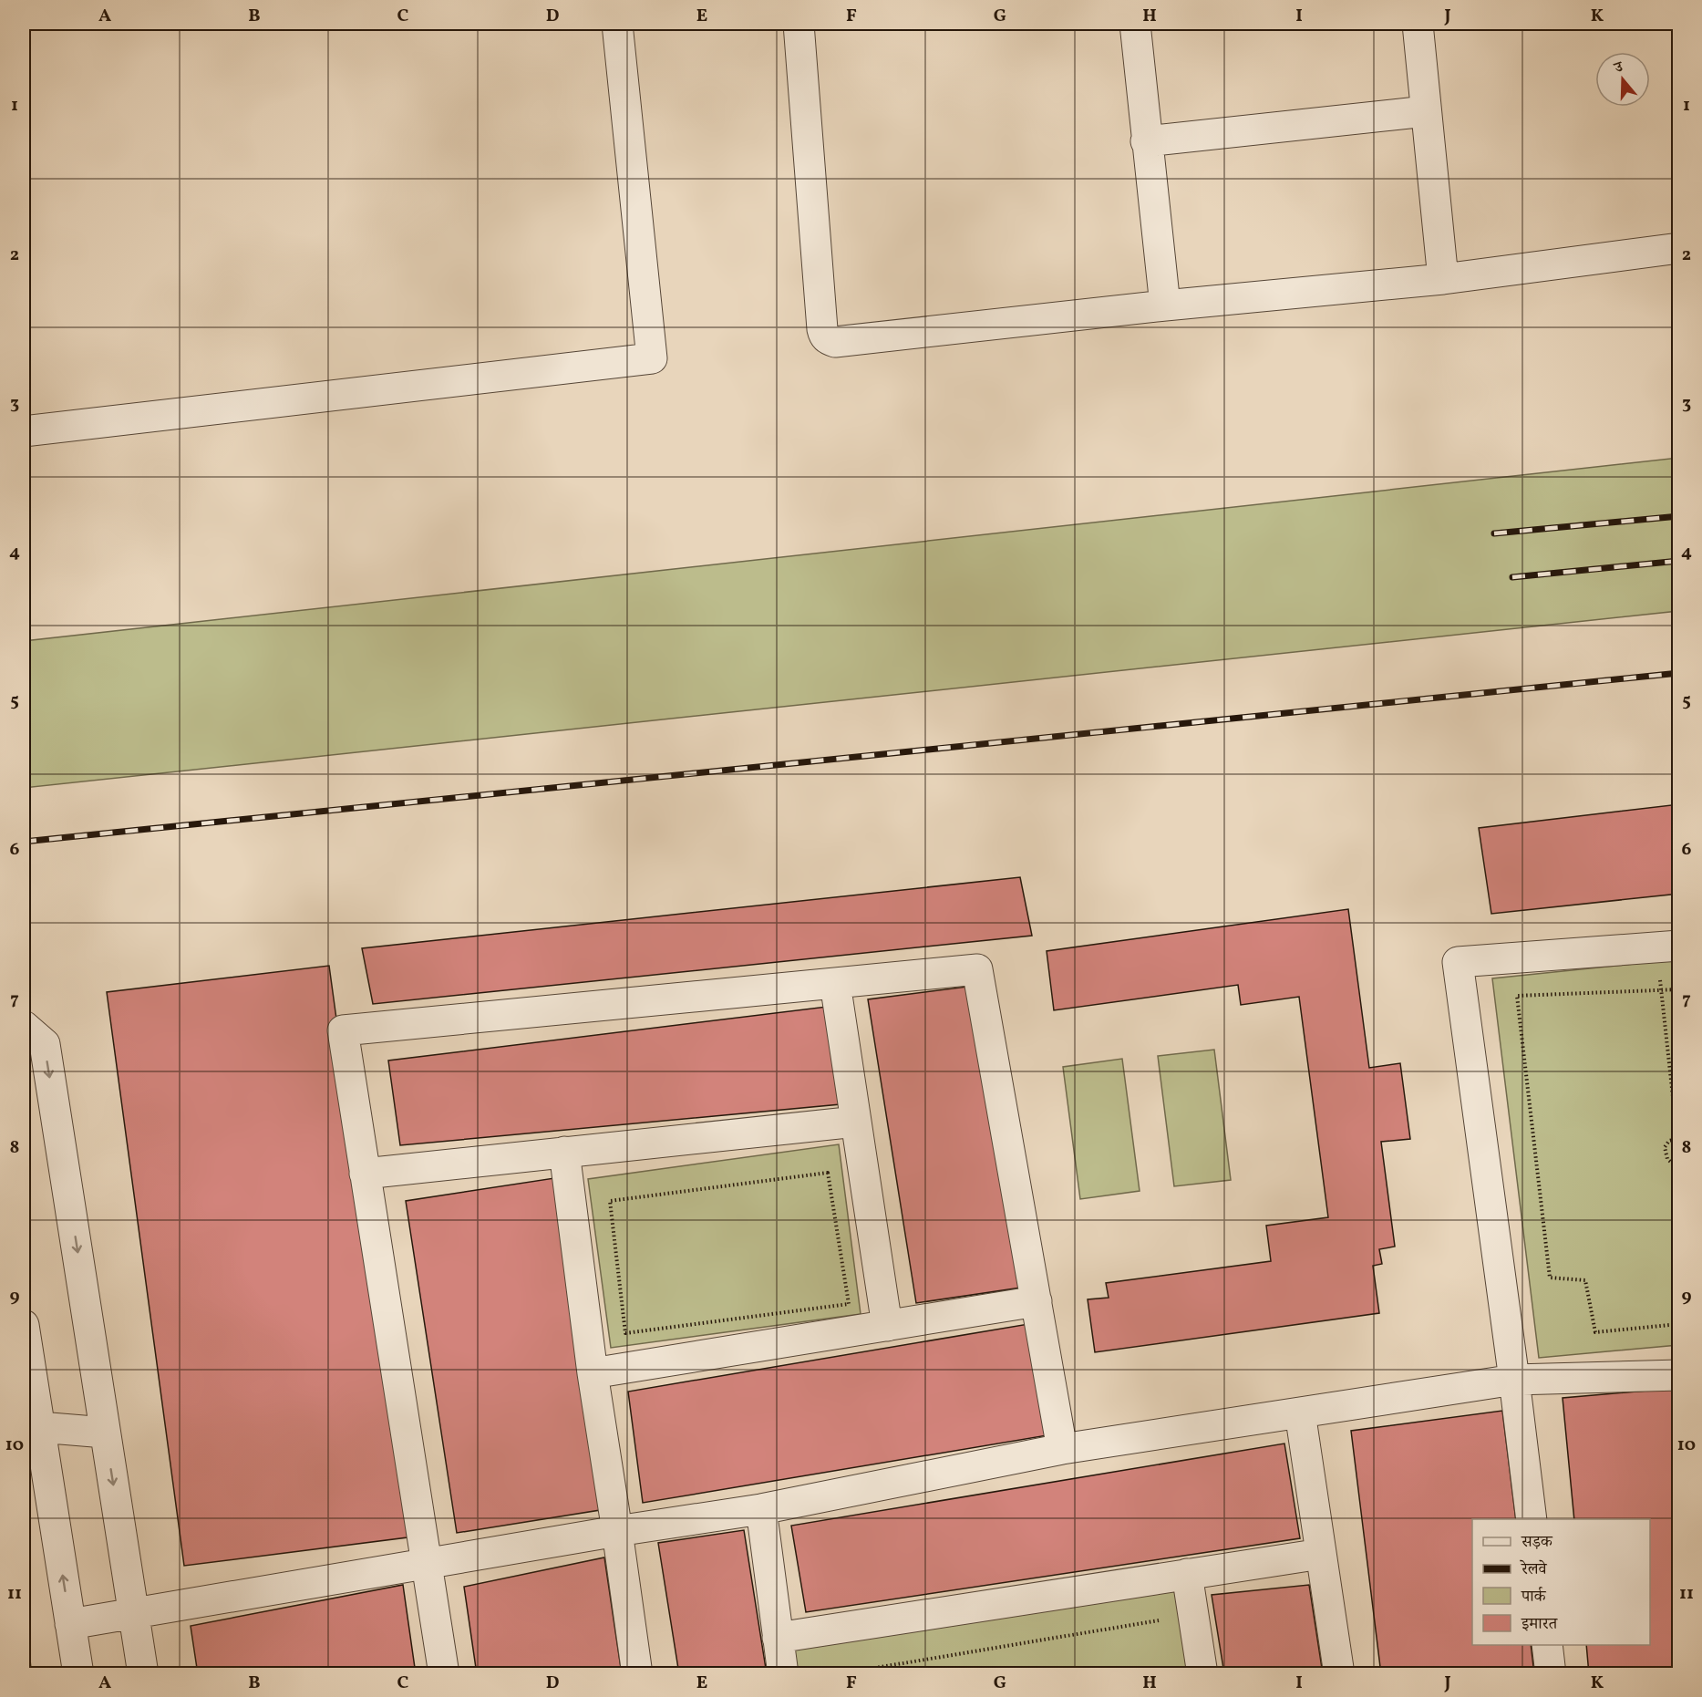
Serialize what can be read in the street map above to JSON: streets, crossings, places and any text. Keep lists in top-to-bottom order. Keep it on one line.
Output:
{"legend":["सड़क","रेलवे","पार्क","इमारत"],"north":"top","grid":{"columns":["A","B","C","D","E","F","G","H","I","J","K"],"rows":["1","2","3","4","5","6","7","8","9","10","11"]}}
